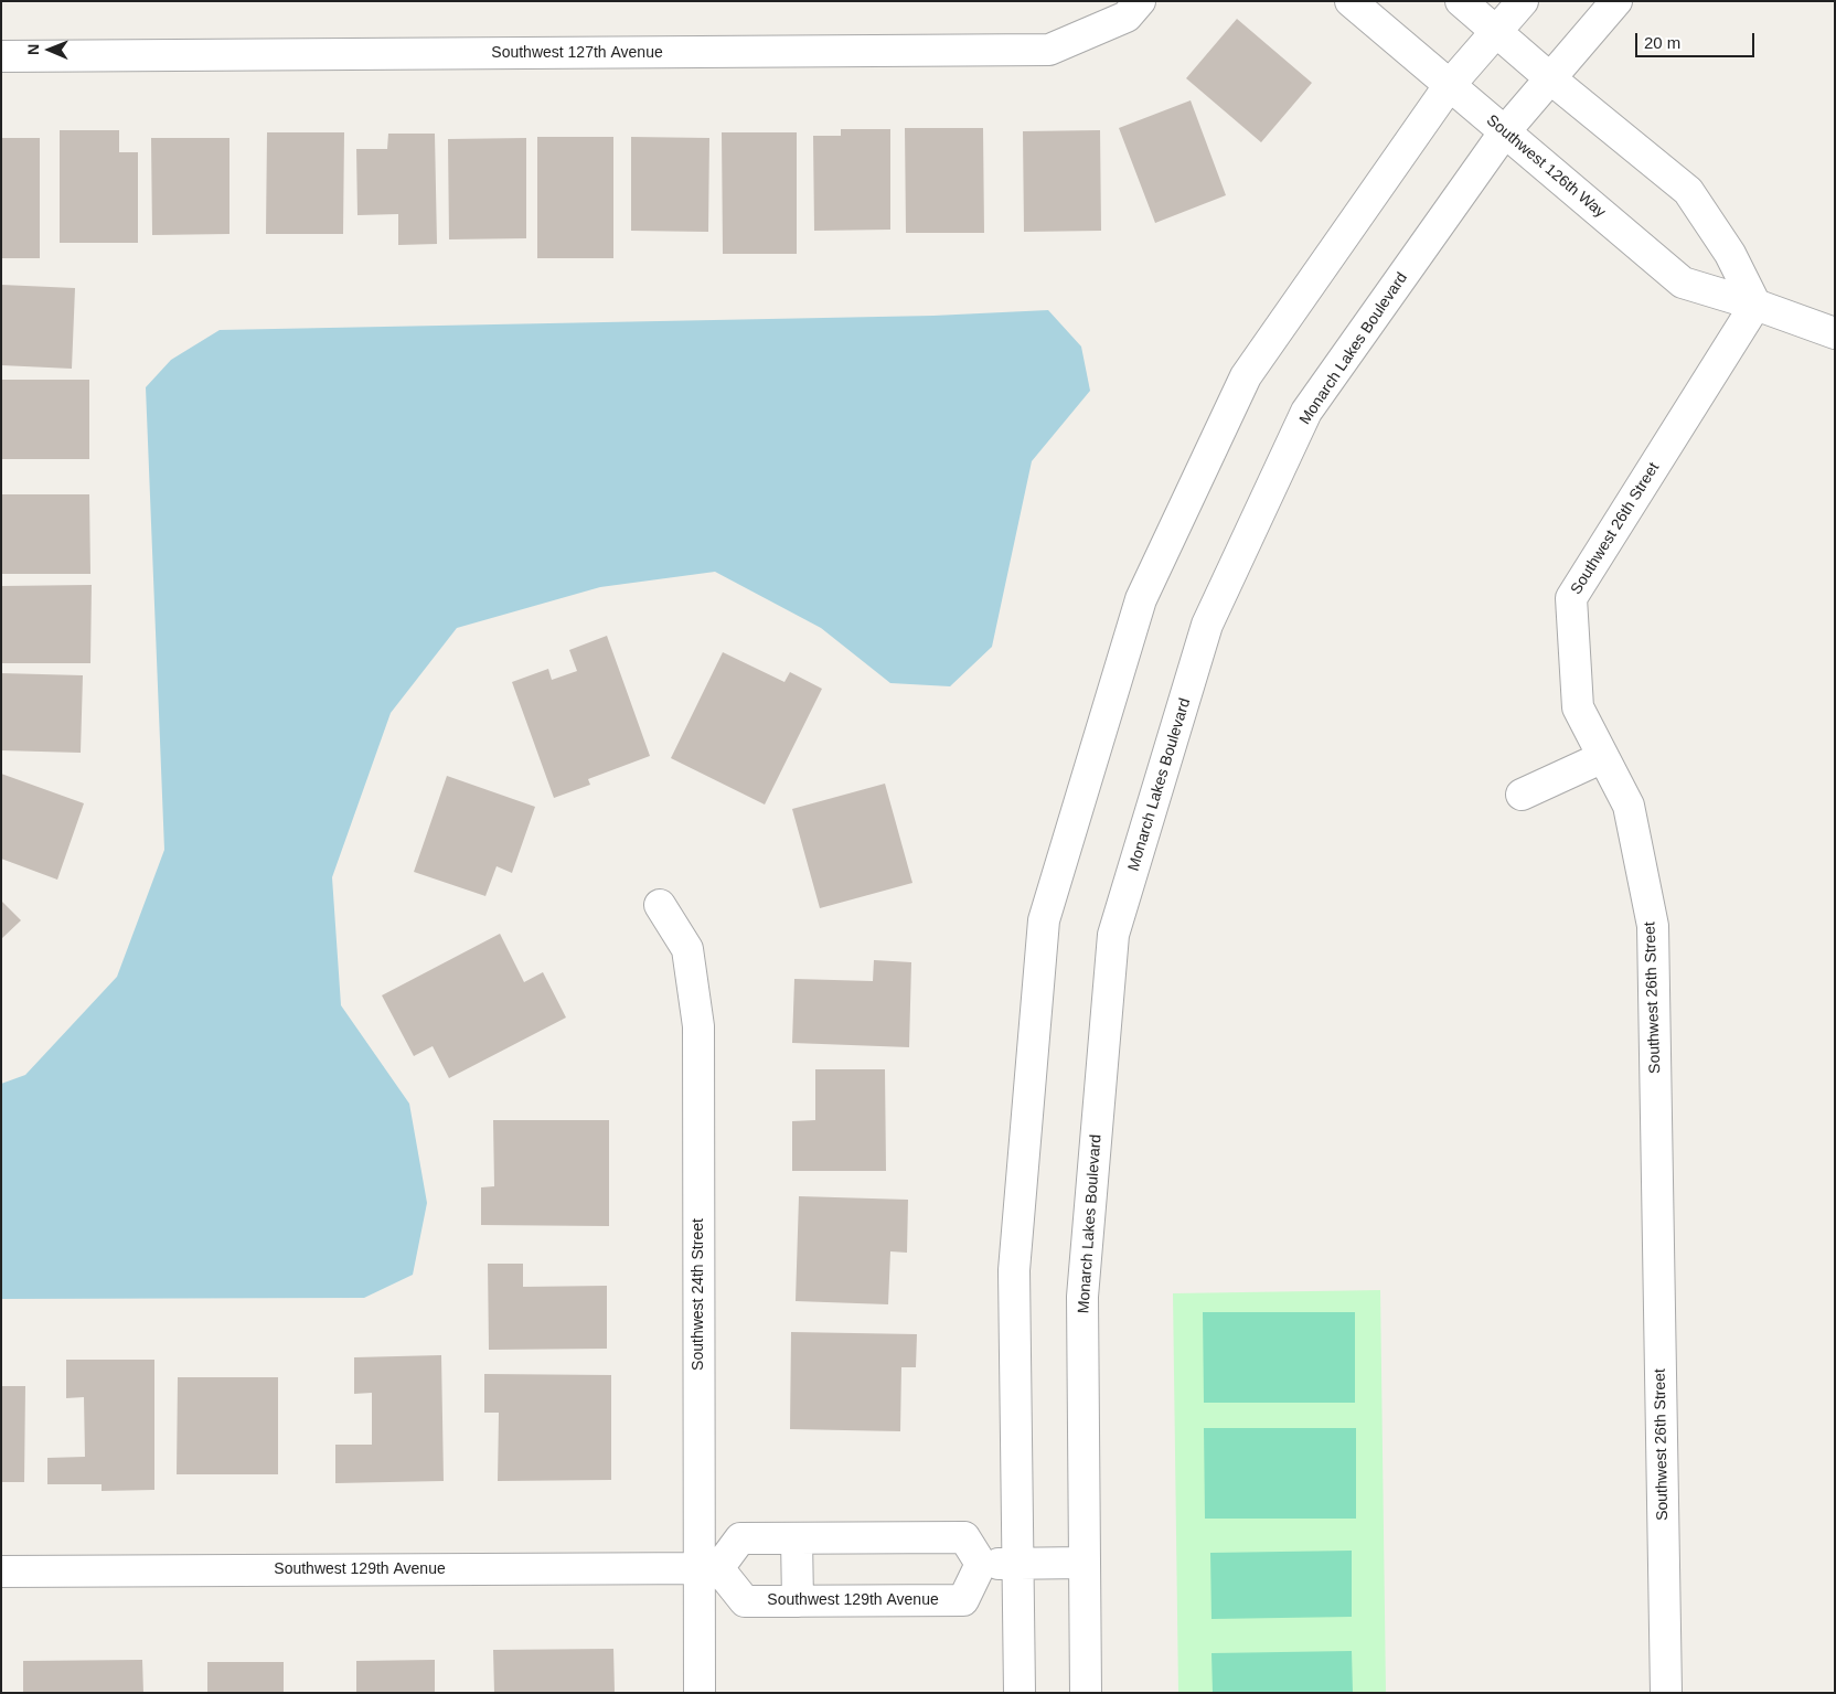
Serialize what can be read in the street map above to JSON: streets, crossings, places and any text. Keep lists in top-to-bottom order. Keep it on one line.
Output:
{"streets":{"street":["Southwest 127th Avenue","Southwest 126th Way","Monarch Lakes Boulevard","Southwest 26th Street","Southwest 24th Street","Southwest 129th Avenue"]},"crossings":[["Southwest 126th Way","Monarch Lakes Boulevard"],["Southwest 126th Way","Southwest 26th Street"],["Southwest 24th Street","Southwest 129th Avenue"]],"scale_bar":"20 m","north":"left"}
